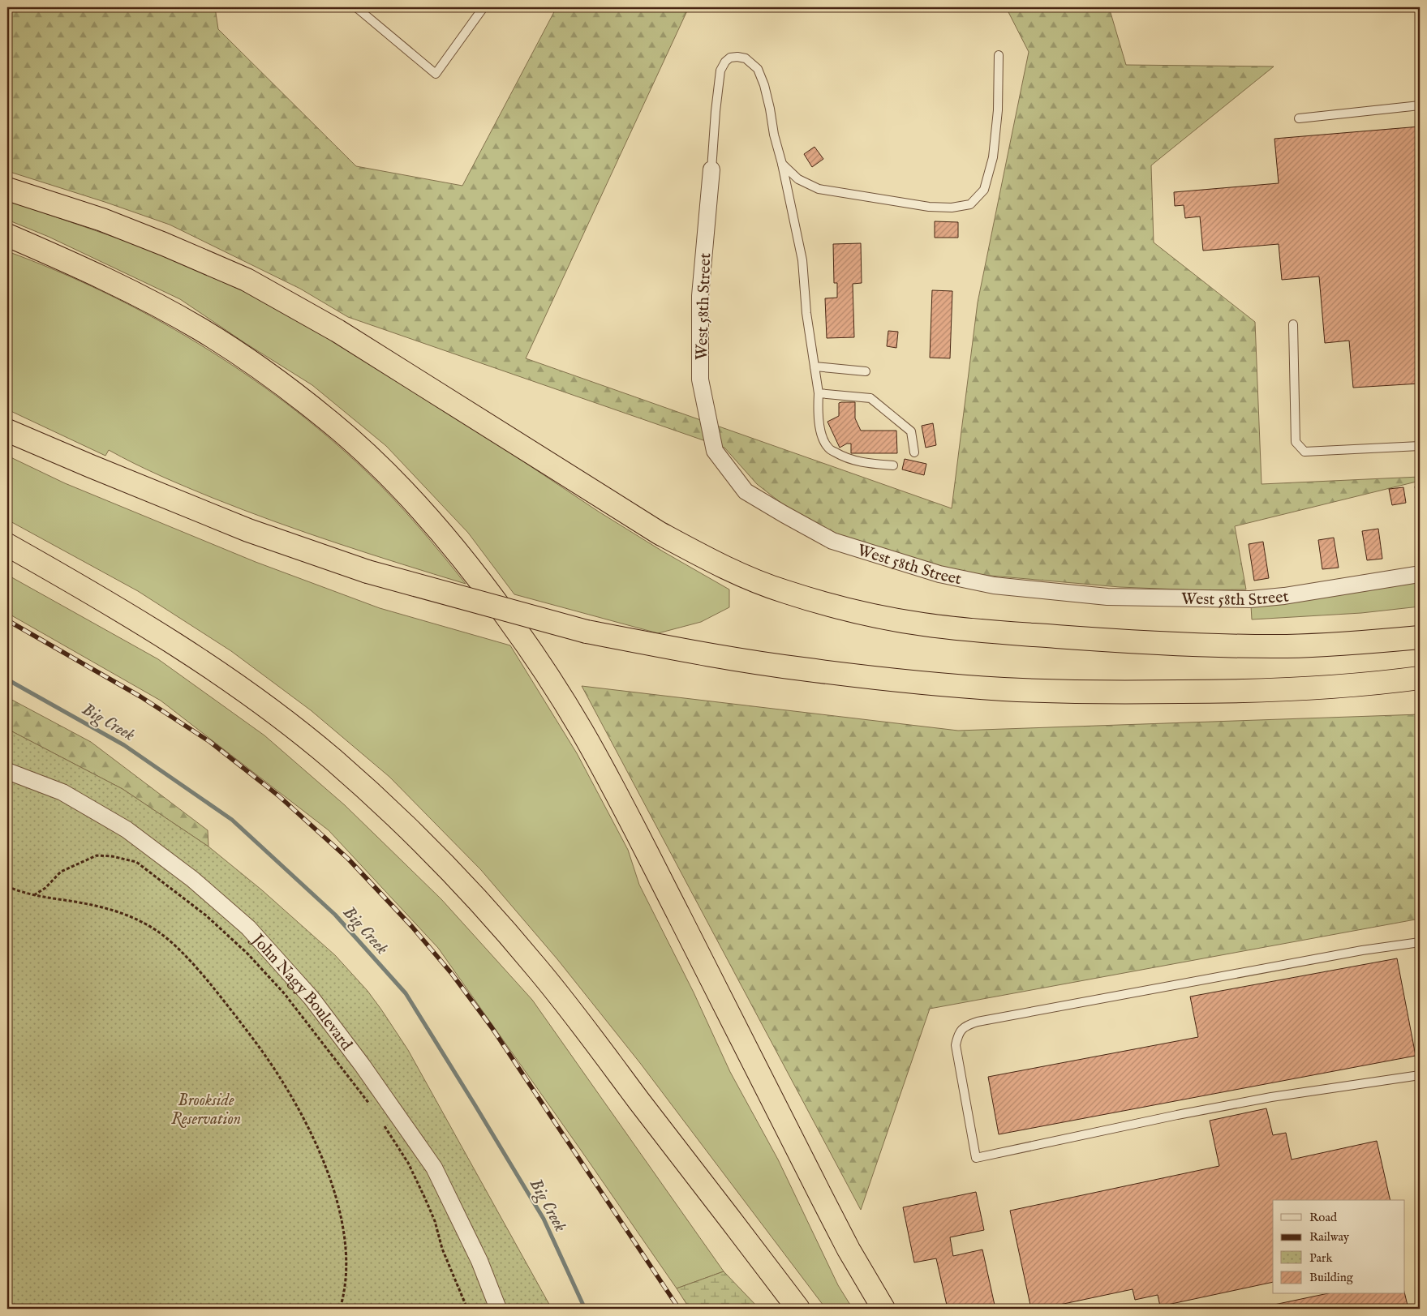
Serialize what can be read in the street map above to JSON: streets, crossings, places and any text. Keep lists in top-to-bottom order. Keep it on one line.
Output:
{"streets":{"street":["West 58th Street","John Nagy Boulevard"]},"water":["Big Creek"],"parks":["Brookside Reservation"],"legend":["Road","Railway","Park","Building"]}
